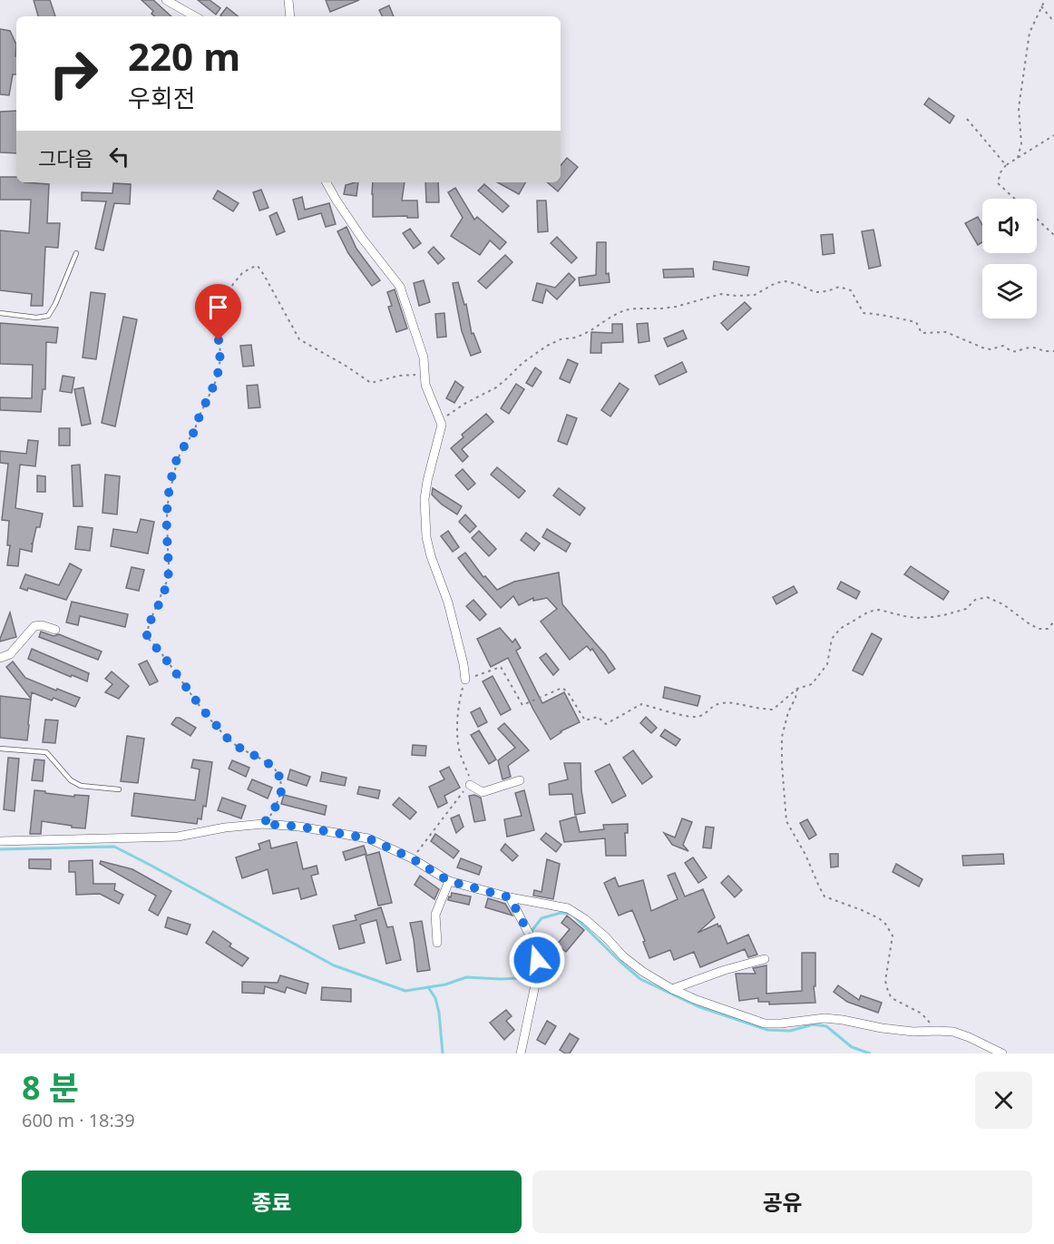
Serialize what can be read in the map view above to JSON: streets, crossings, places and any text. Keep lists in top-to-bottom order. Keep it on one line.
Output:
{"page":{"turn":["220 m","우회전"],"then":"그다음","heading":["8 분","600 m · 18:39"],"buttons":["종료","공유"]}}
